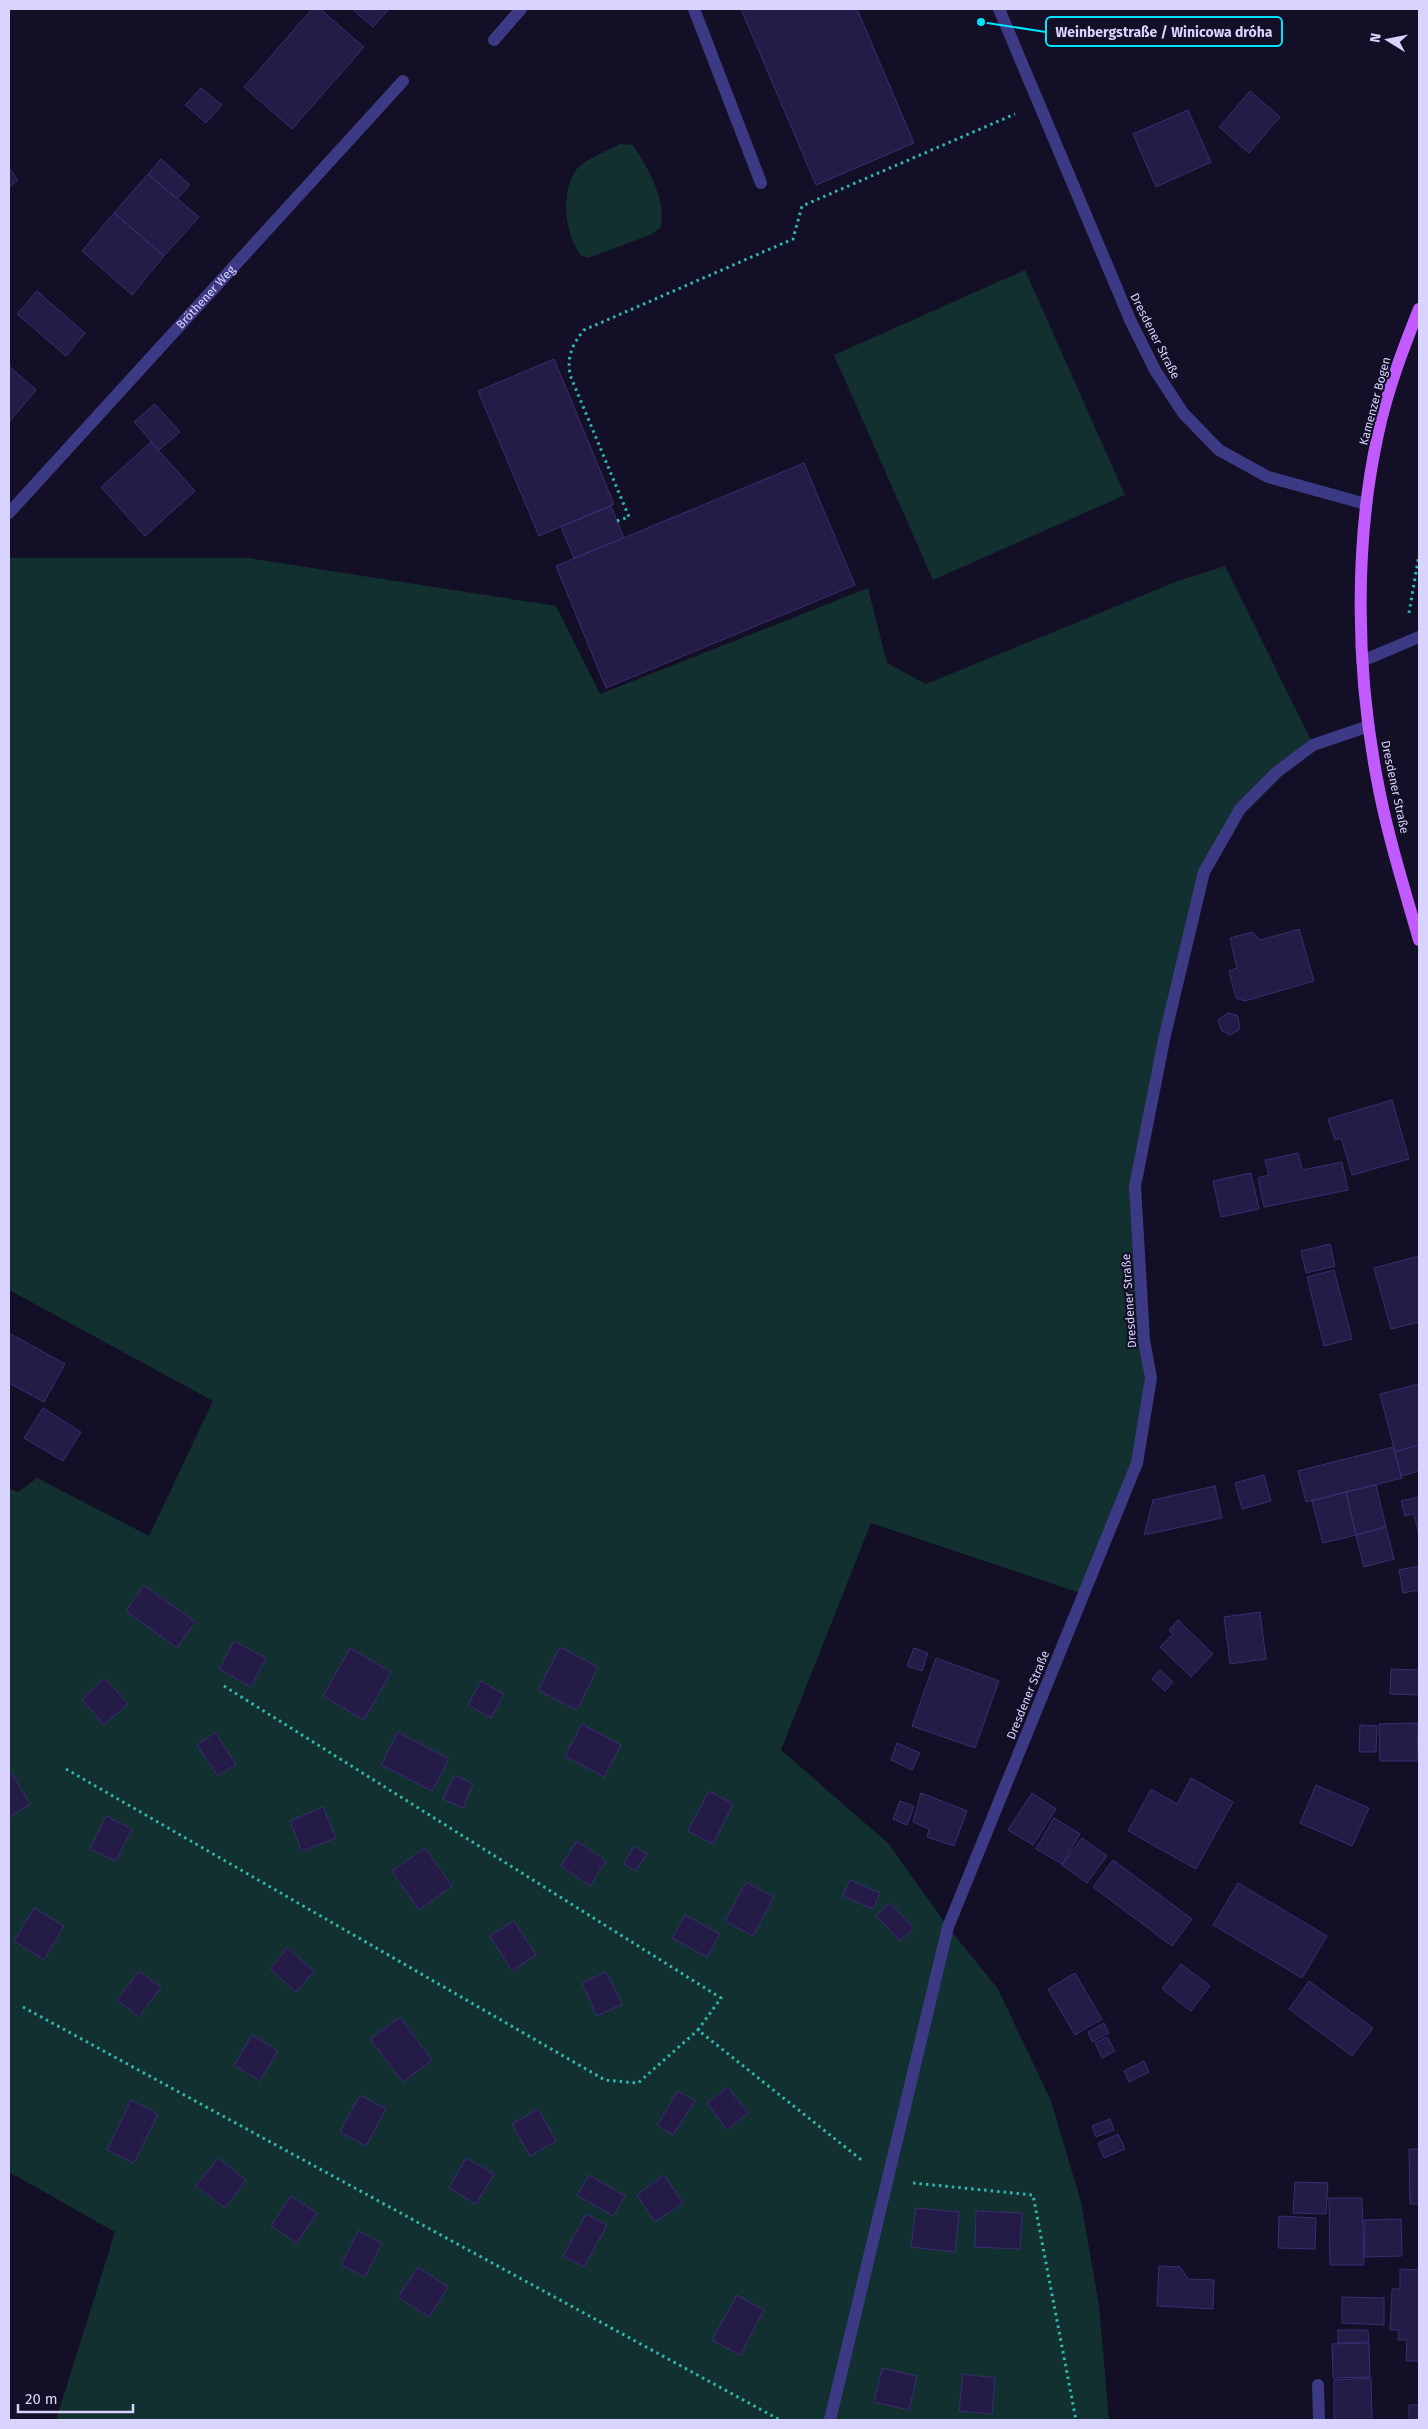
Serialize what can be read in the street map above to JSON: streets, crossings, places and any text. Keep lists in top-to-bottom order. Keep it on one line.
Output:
{"streets":{"main road":["Dresdener Straße","Kamenzer Bogen"],"street":["Bröthener Weg"]},"crossings":[["Dresdener Straße","Kamenzer Bogen"]],"places":["Weinbergstraße / Winicowa dróha"],"scale_bar":"20 m","north":"left"}
